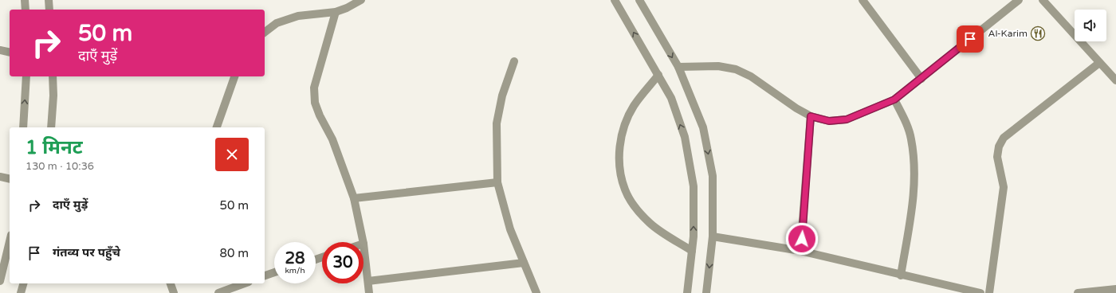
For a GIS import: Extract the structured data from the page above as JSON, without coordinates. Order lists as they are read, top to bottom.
{
  "places": {
    "restaurant": ["Al-Karim"]
  },
  "page": {
    "turn": ["50 m", "दाएँ मुड़ें"],
    "heading": ["1 मिनट", "130 m · 10:36"],
    "list": [
      {
        "name": "दाएँ मुड़ें",
        "value": "50 m"
      },
      {
        "name": "गंतव्य पर पहुँचे",
        "value": "80 m"
      }
    ],
    "speed": "28 km/h",
    "limit": "30"
  }
}
